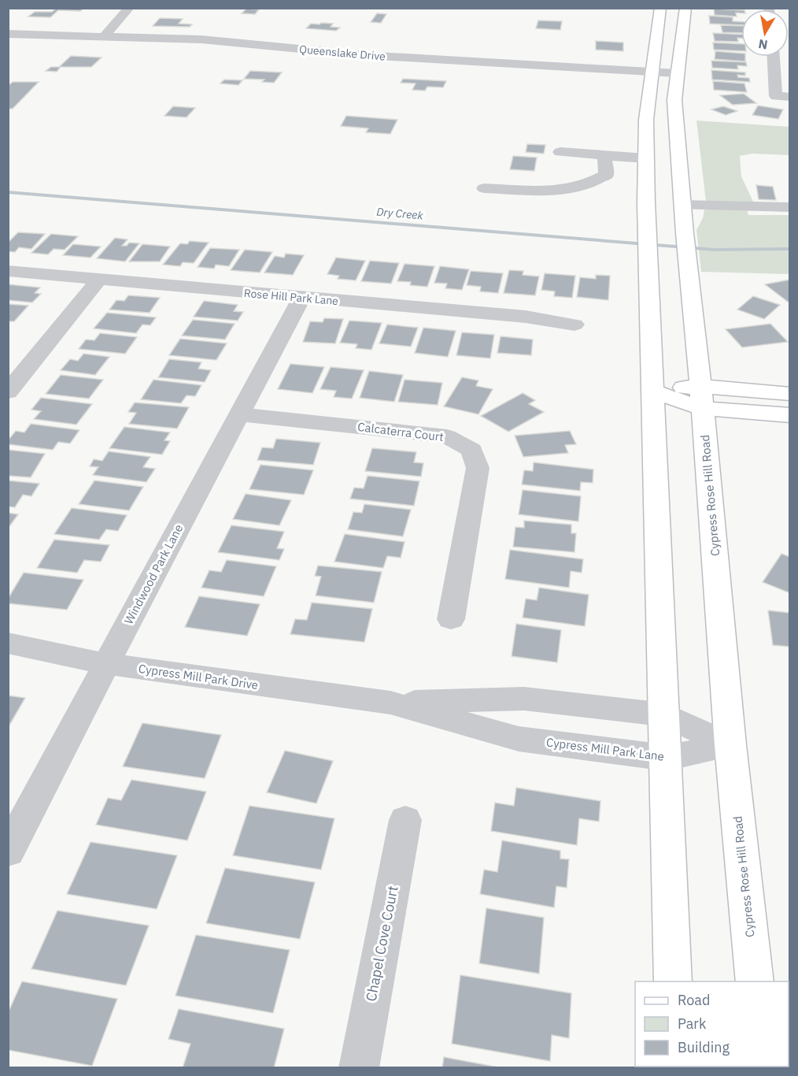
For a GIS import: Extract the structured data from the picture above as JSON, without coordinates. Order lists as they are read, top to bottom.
{
  "streets": {
    "main road": ["Cypress Rose Hill Road"],
    "street": [
      "Queenslake Drive",
      "Rose Hill Park Lane",
      "Calcaterra Court",
      "Windwood Park Lane",
      "Cypress Mill Park Drive",
      "Cypress Mill Park Lane",
      "Chapel Cove Court"
    ]
  },
  "crossings": [
    ["Queenslake Drive", "Cypress Rose Hill Road"],
    ["Rose Hill Park Lane", "Windwood Park Lane"],
    ["Calcaterra Court", "Windwood Park Lane"],
    ["Cypress Rose Hill Road", "Cypress Mill Park Lane"],
    ["Windwood Park Lane", "Cypress Mill Park Drive"],
    ["Cypress Mill Park Drive", "Cypress Mill Park Lane"]
  ],
  "water": ["Dry Creek"],
  "legend": ["Road", "Park", "Building"],
  "north": "bottom"
}
